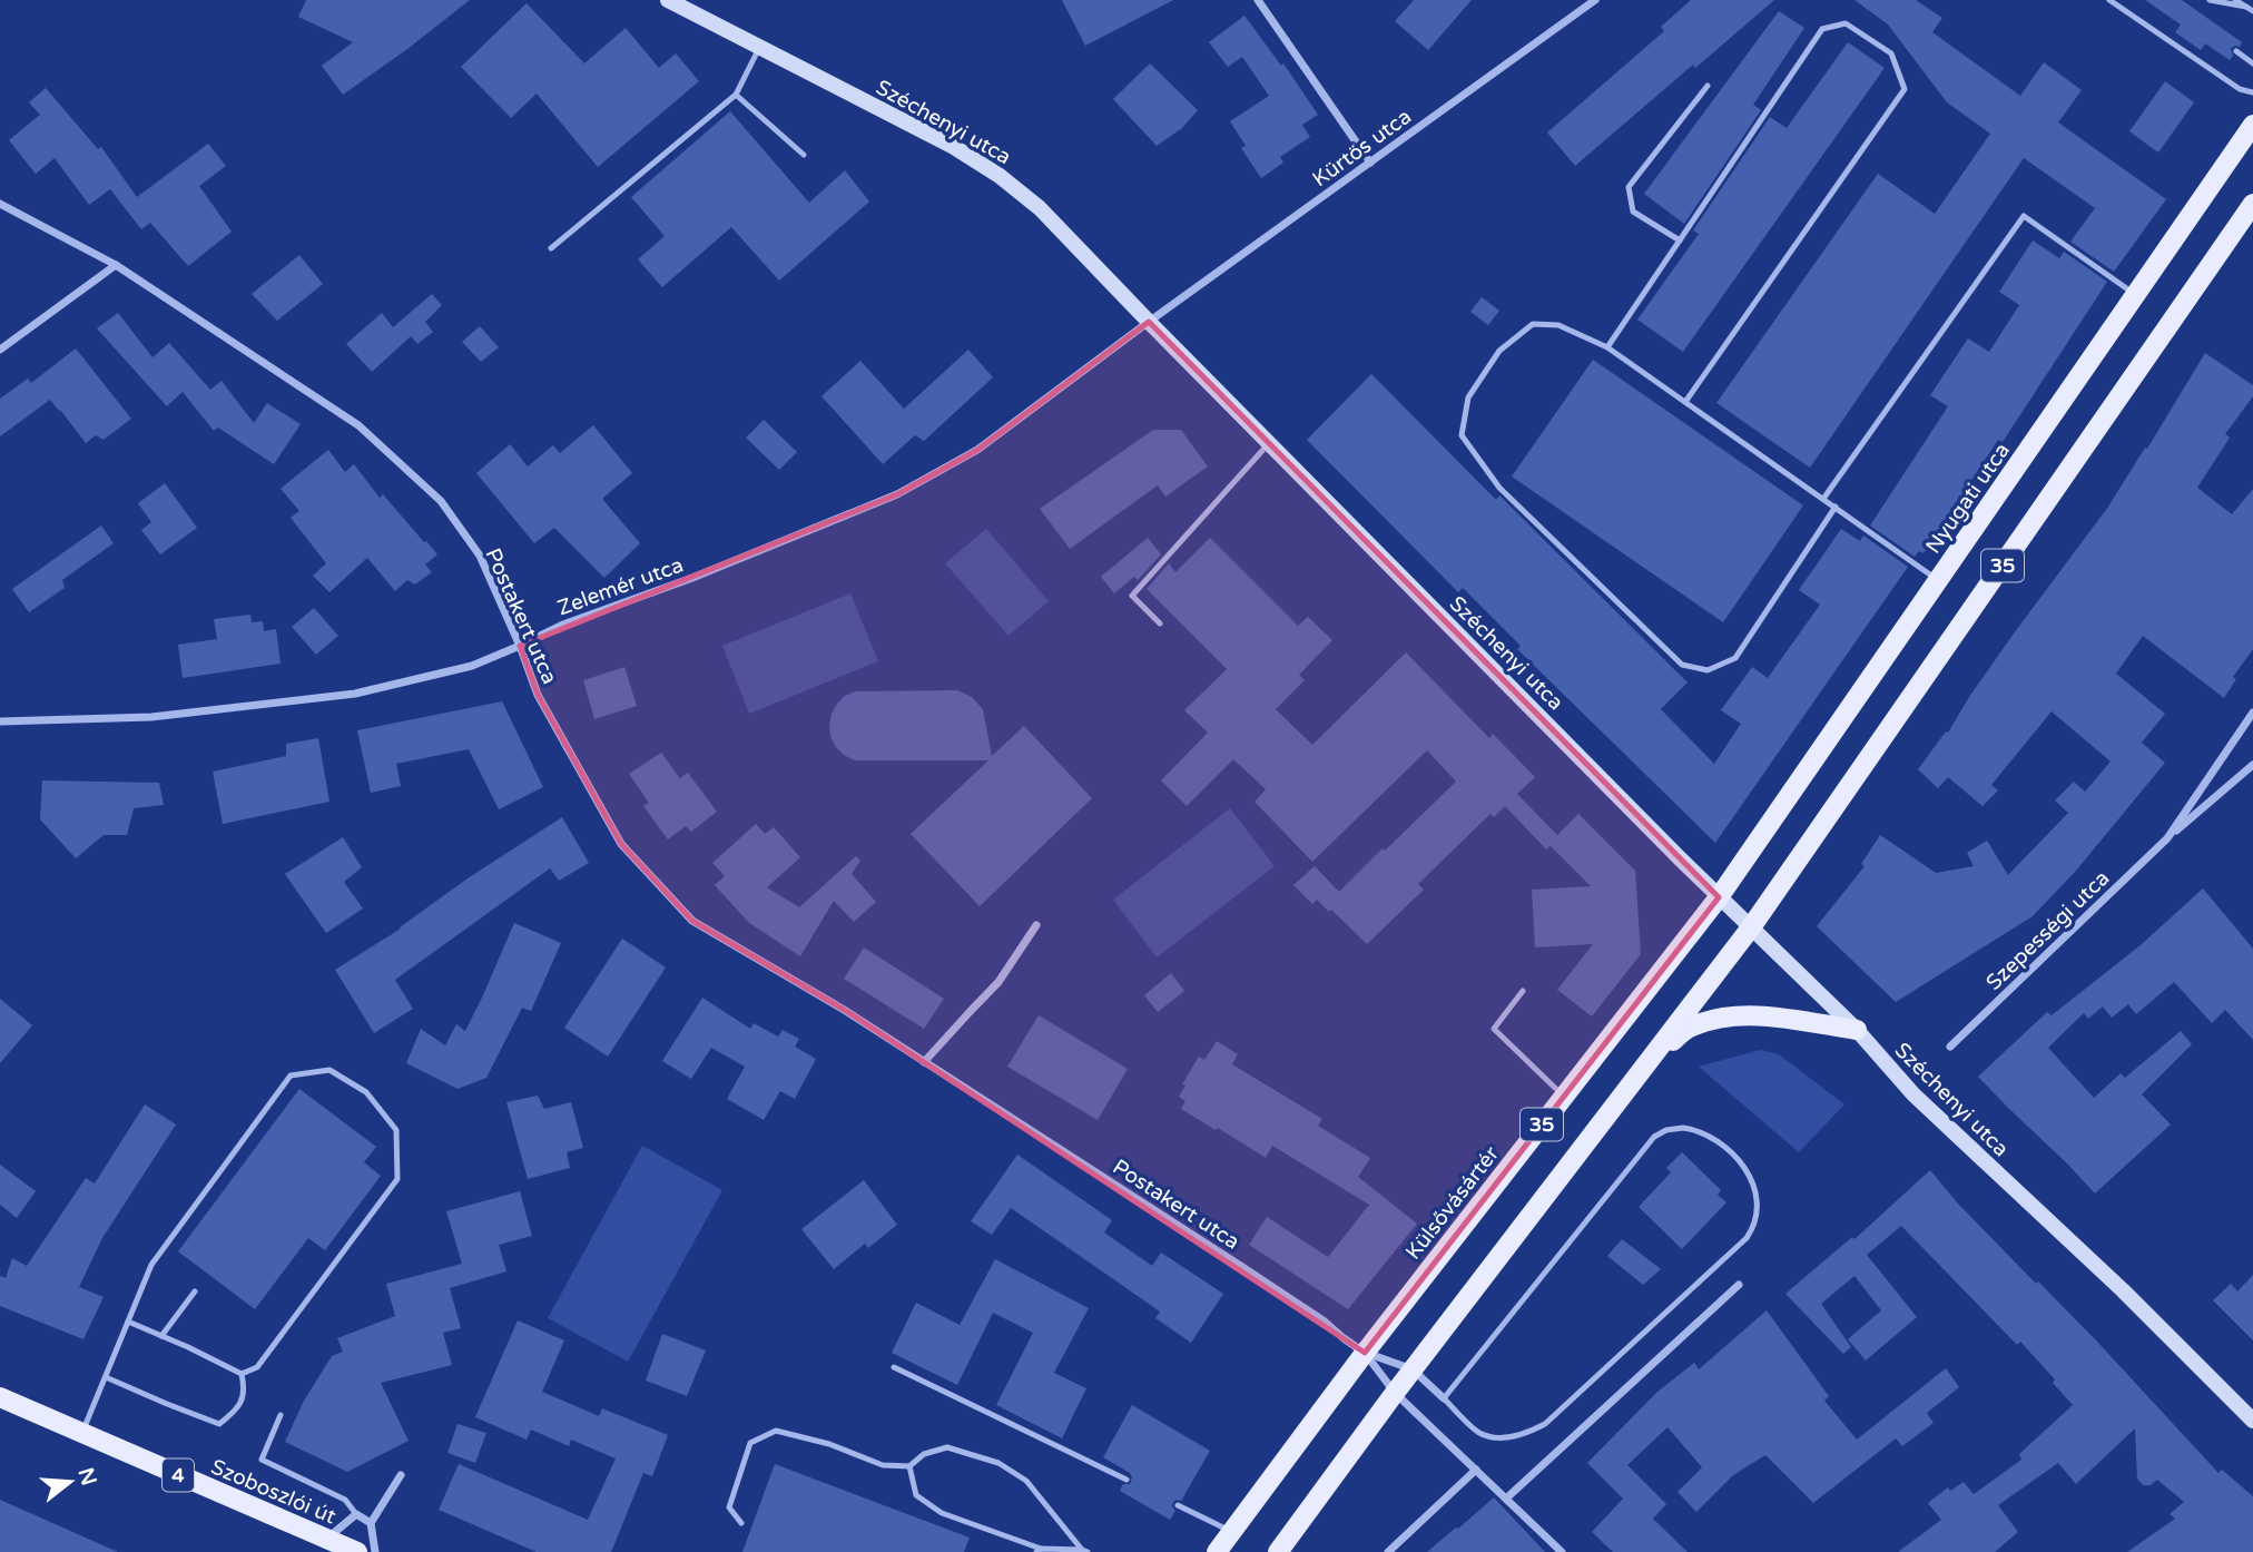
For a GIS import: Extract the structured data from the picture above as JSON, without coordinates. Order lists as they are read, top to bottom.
{
  "streets": {
    "main road": [
      "Nyugati utca",
      "35",
      "Külsővásártér",
      "4",
      "Szoboszlói út"
    ],
    "street": [
      "Széchenyi utca",
      "Kürtös utca",
      "Zelemér utca",
      "Postakert utca",
      "Szepességi utca"
    ]
  },
  "crossings": [
    ["Széchenyi utca", "Kürtös utca"],
    ["Széchenyi utca", "Nyugati utca"],
    ["Széchenyi utca", "35"],
    ["Széchenyi utca", "Zelemér utca"],
    ["Széchenyi utca", "Külsővásártér"],
    ["Kürtös utca", "Zelemér utca"],
    ["Nyugati utca", "Külsővásártér"],
    ["35", "Postakert utca"],
    ["Zelemér utca", "Postakert utca"],
    ["Postakert utca", "Külsővásártér"]
  ],
  "north": "right"
}
